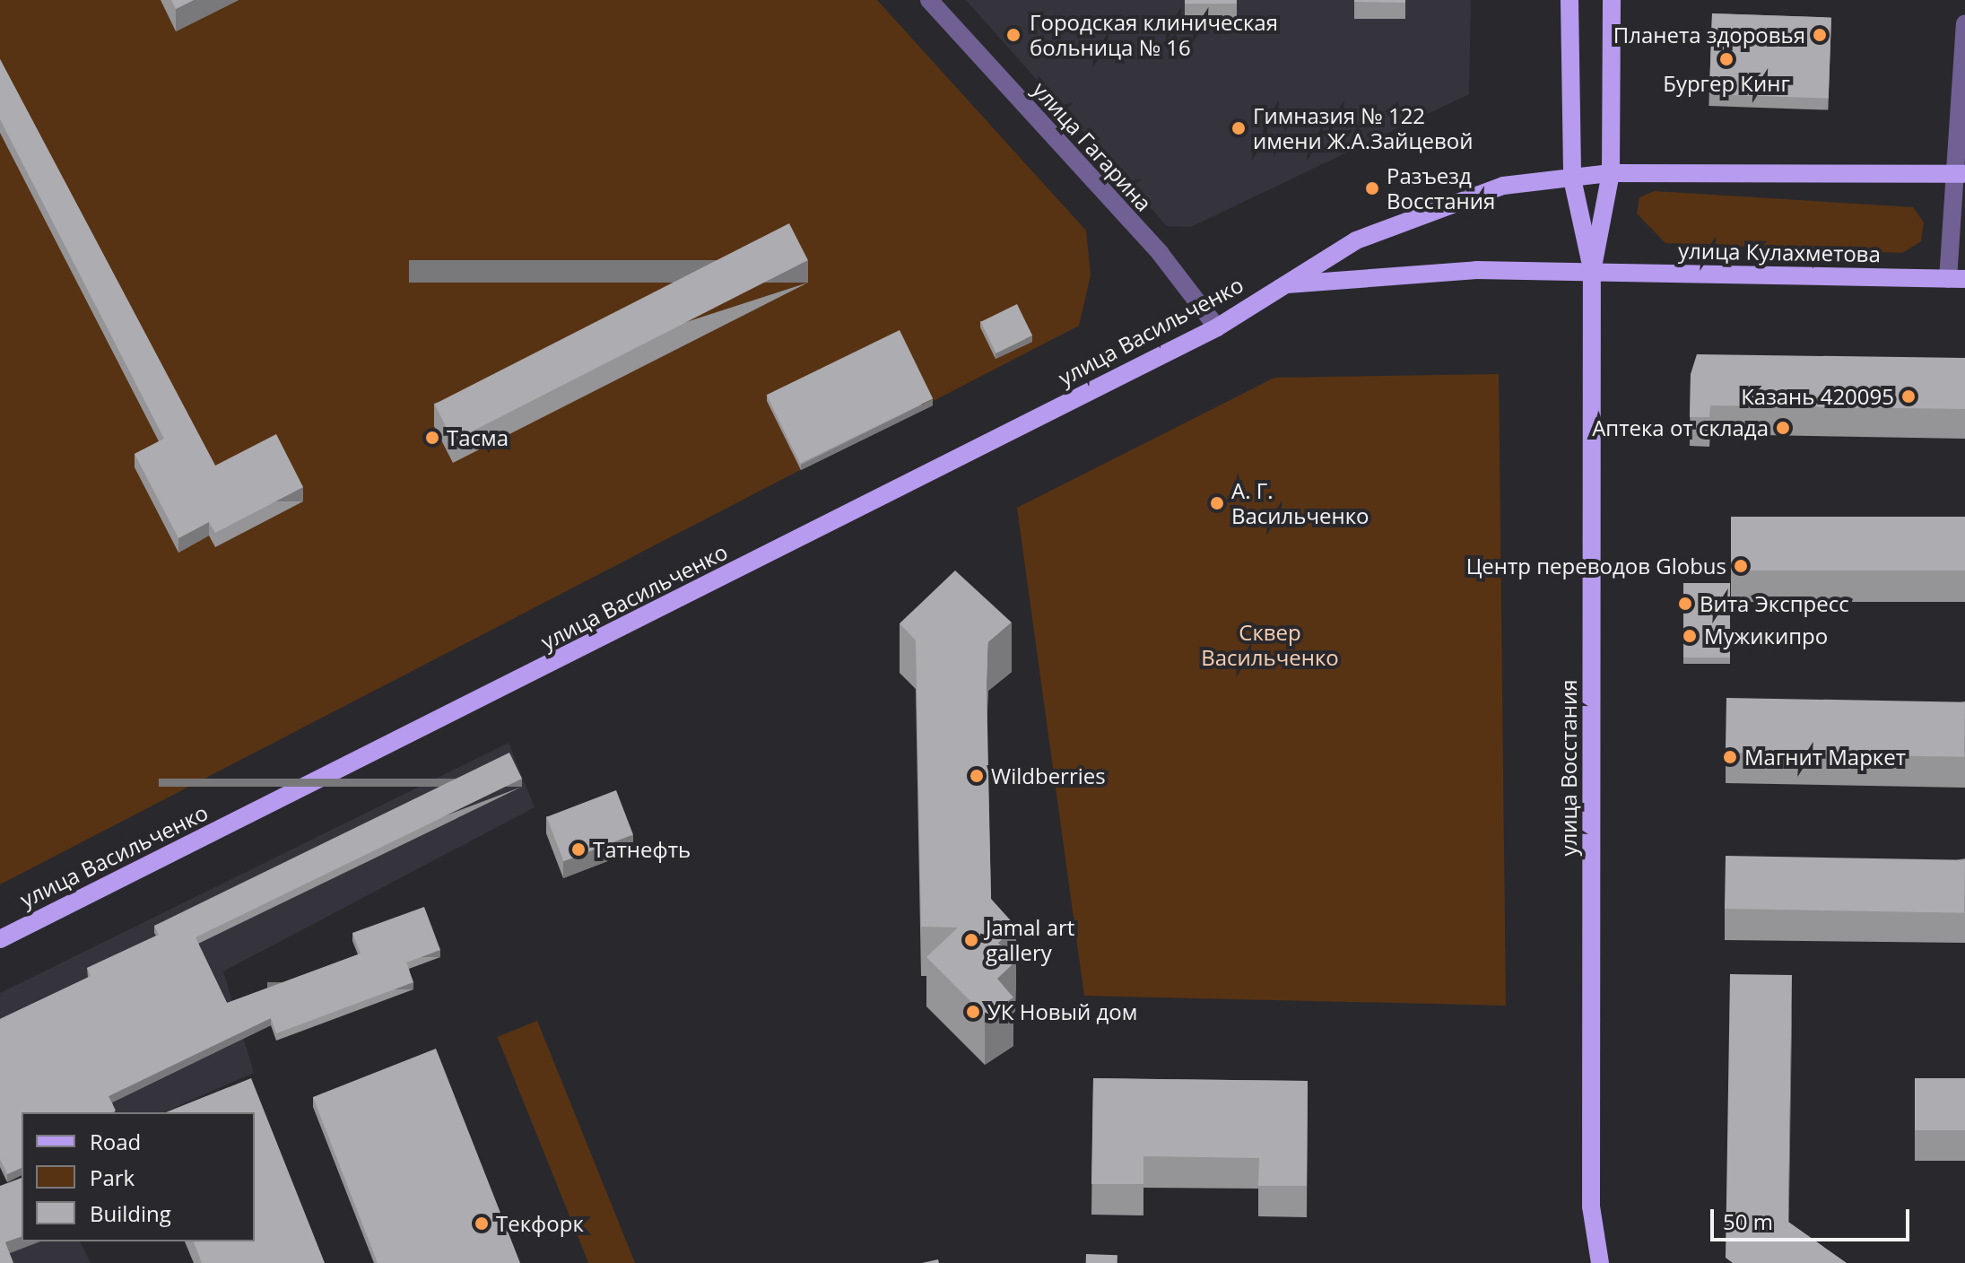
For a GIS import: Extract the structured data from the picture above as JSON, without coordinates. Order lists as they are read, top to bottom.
{
  "streets": {
    "main road": ["улица Кулахметова", "улица Васильченко", "улица Восстания"],
    "street": ["улица Гагарина"]
  },
  "crossings": [
    ["улица Гагарина", "улица Васильченко"],
    ["улица Кулахметова", "улица Васильченко"],
    ["улица Кулахметова", "улица Восстания"],
    ["улица Васильченко", "улица Восстания"]
  ],
  "parks": ["Сквер Васильченко"],
  "places": [
    "Городская клиническая больница № 16",
    "Планета здоровья",
    "Бургер Кинг",
    "Гимназия № 122 имени Ж.А.Зайцевой",
    "Разъезд Восстания",
    "Казань 420095",
    "Аптека от склада",
    "Тасма",
    "А. Г. Васильченко",
    "Центр переводов Globus",
    "Вита Экспресс",
    "Мужикипро",
    "Магнит Маркет",
    "Wildberries",
    "Татнефть",
    "Jamal art gallery",
    "УК Новый дом",
    "Текфорк"
  ],
  "legend": ["Road", "Park", "Building"],
  "scale_bar": "50 m"
}
